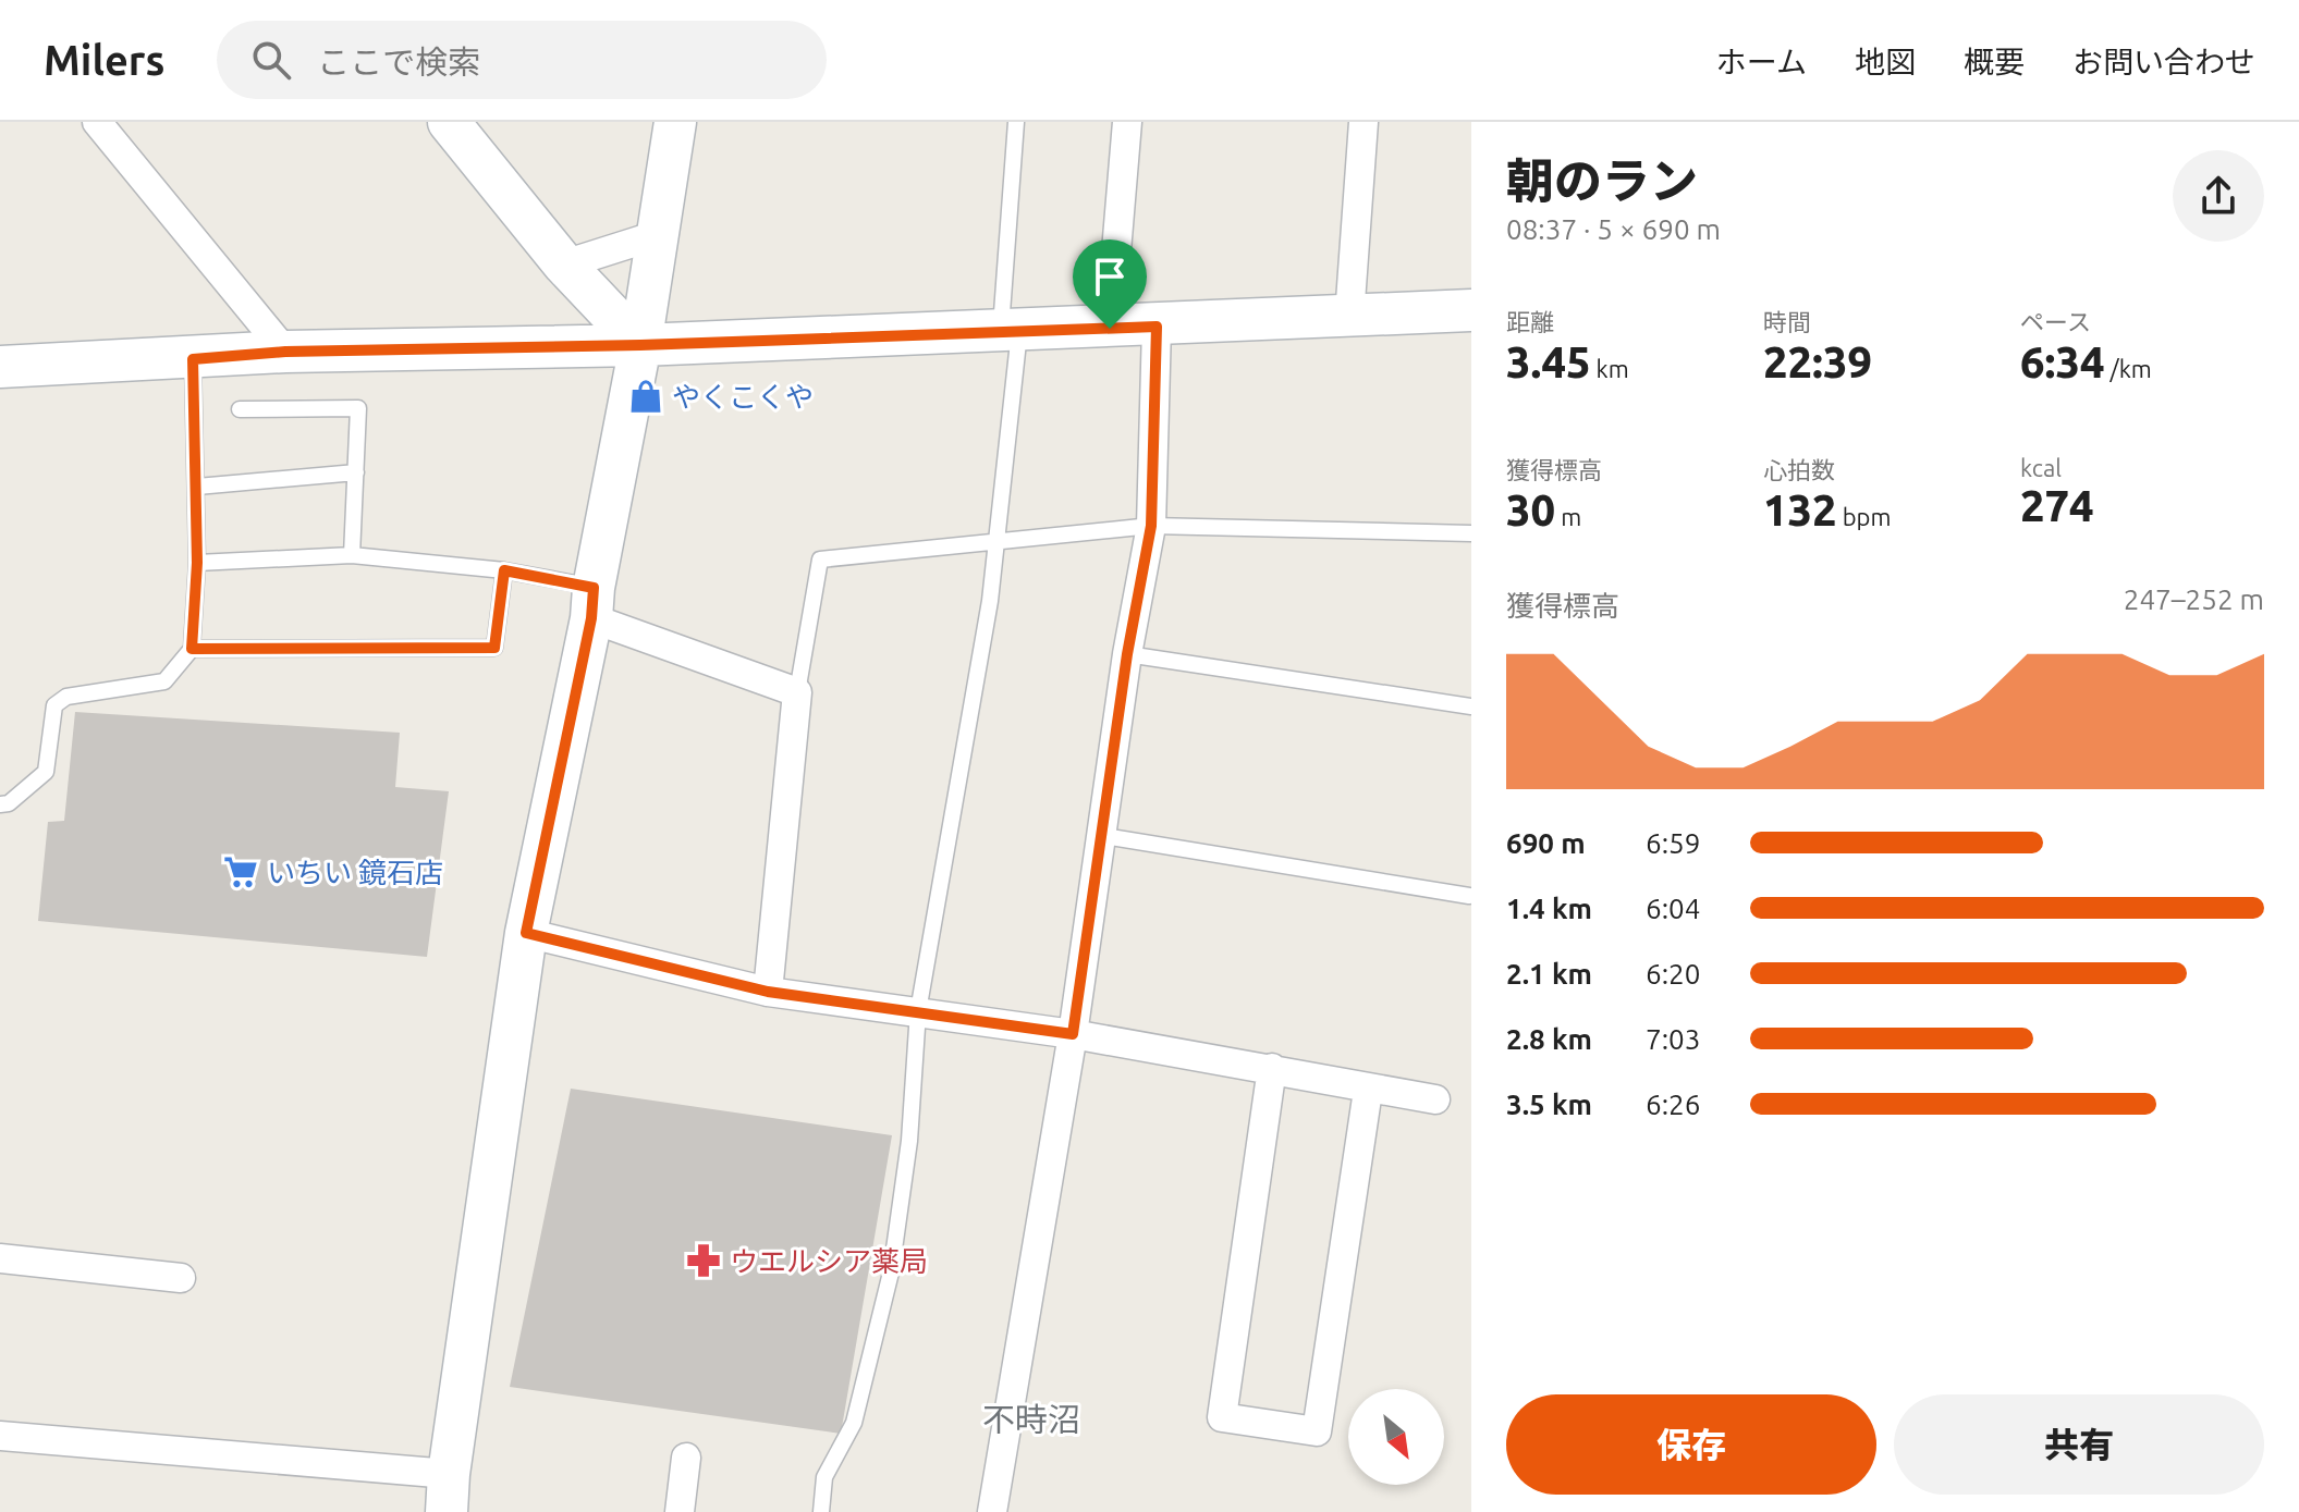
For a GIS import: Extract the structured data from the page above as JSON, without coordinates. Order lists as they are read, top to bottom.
{
  "districts": ["不時沼"],
  "places": {
    "shop": ["やくこくや"],
    "supermarket": ["いちい 鏡石店"],
    "pharmacy": ["ウエルシア薬局"]
  },
  "north": "bottom right",
  "page": {
    "header": "Milers",
    "search": "ここで検索",
    "nav": [
      "ホーム",
      "地図",
      "概要",
      "お問い合わせ"
    ],
    "heading": ["朝のラン", "08:37 · 5 × 690 m"],
    "stats": [
      ["距離", "3.45 km"],
      ["時間", "22:39"],
      ["ペース", "6:34 /km"],
      ["獲得標高", "30 m"],
      ["心拍数", "132 bpm"],
      ["kcal", "274"]
    ],
    "chart": ["獲得標高", "247–252 m"],
    "list": [
      {
        "name": "690 m",
        "note": "6:59"
      },
      {
        "name": "1.4 km",
        "note": "6:04"
      },
      {
        "name": "2.1 km",
        "note": "6:20"
      },
      {
        "name": "2.8 km",
        "note": "7:03"
      },
      {
        "name": "3.5 km",
        "note": "6:26"
      }
    ],
    "buttons": ["保存", "共有"]
  }
}
